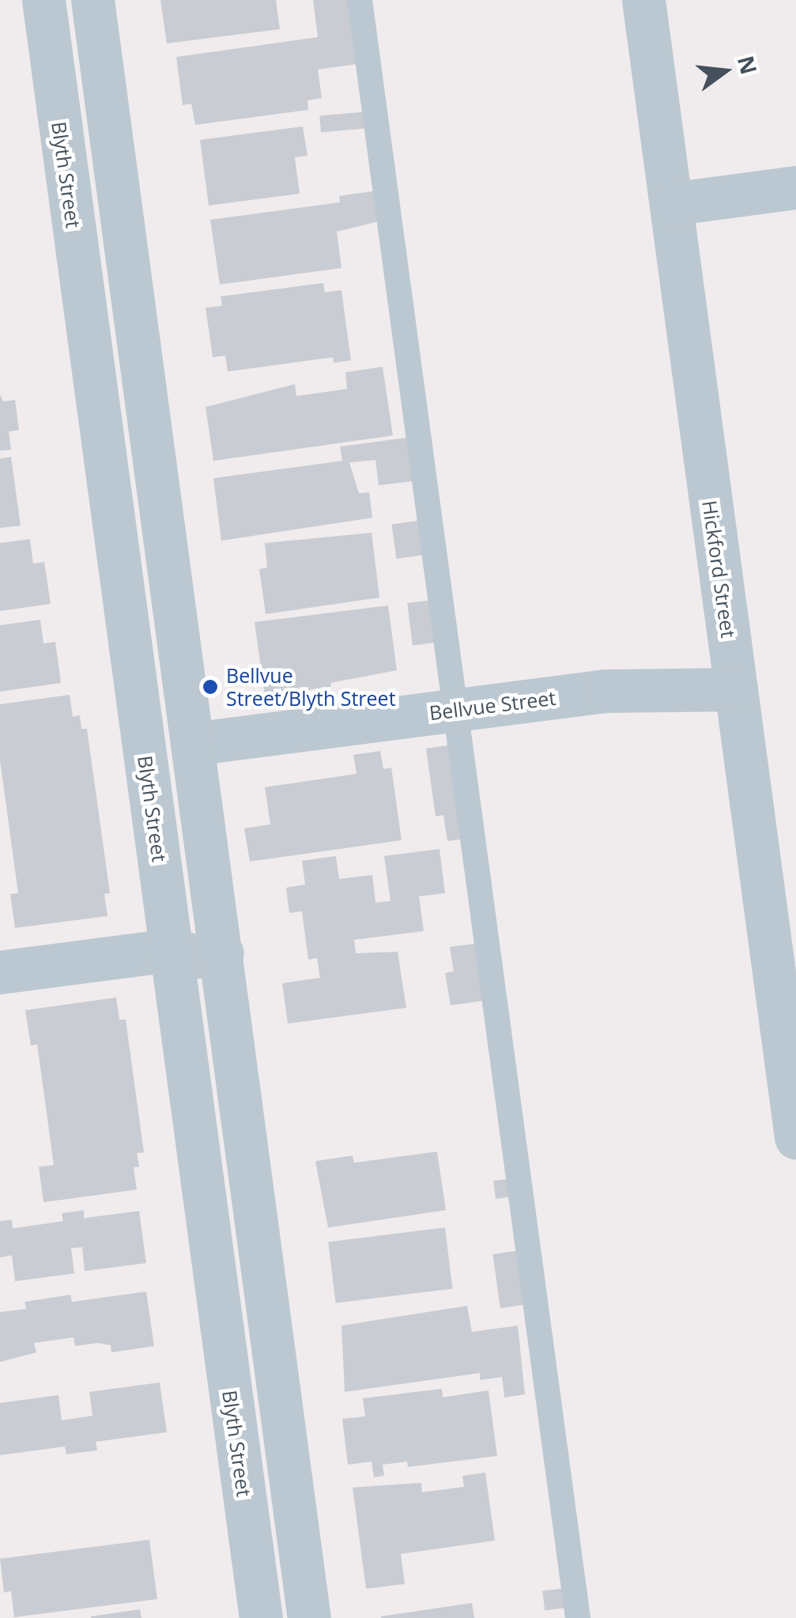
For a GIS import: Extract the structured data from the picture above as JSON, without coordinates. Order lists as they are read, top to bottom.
{
  "streets": {
    "street": ["Blyth Street", "Hickford Street", "Bellvue Street"]
  },
  "crossings": [
    ["Hickford Street", "Bellvue Street"]
  ],
  "places": ["Bellvue Street/Blyth Street"],
  "north": "right"
}
